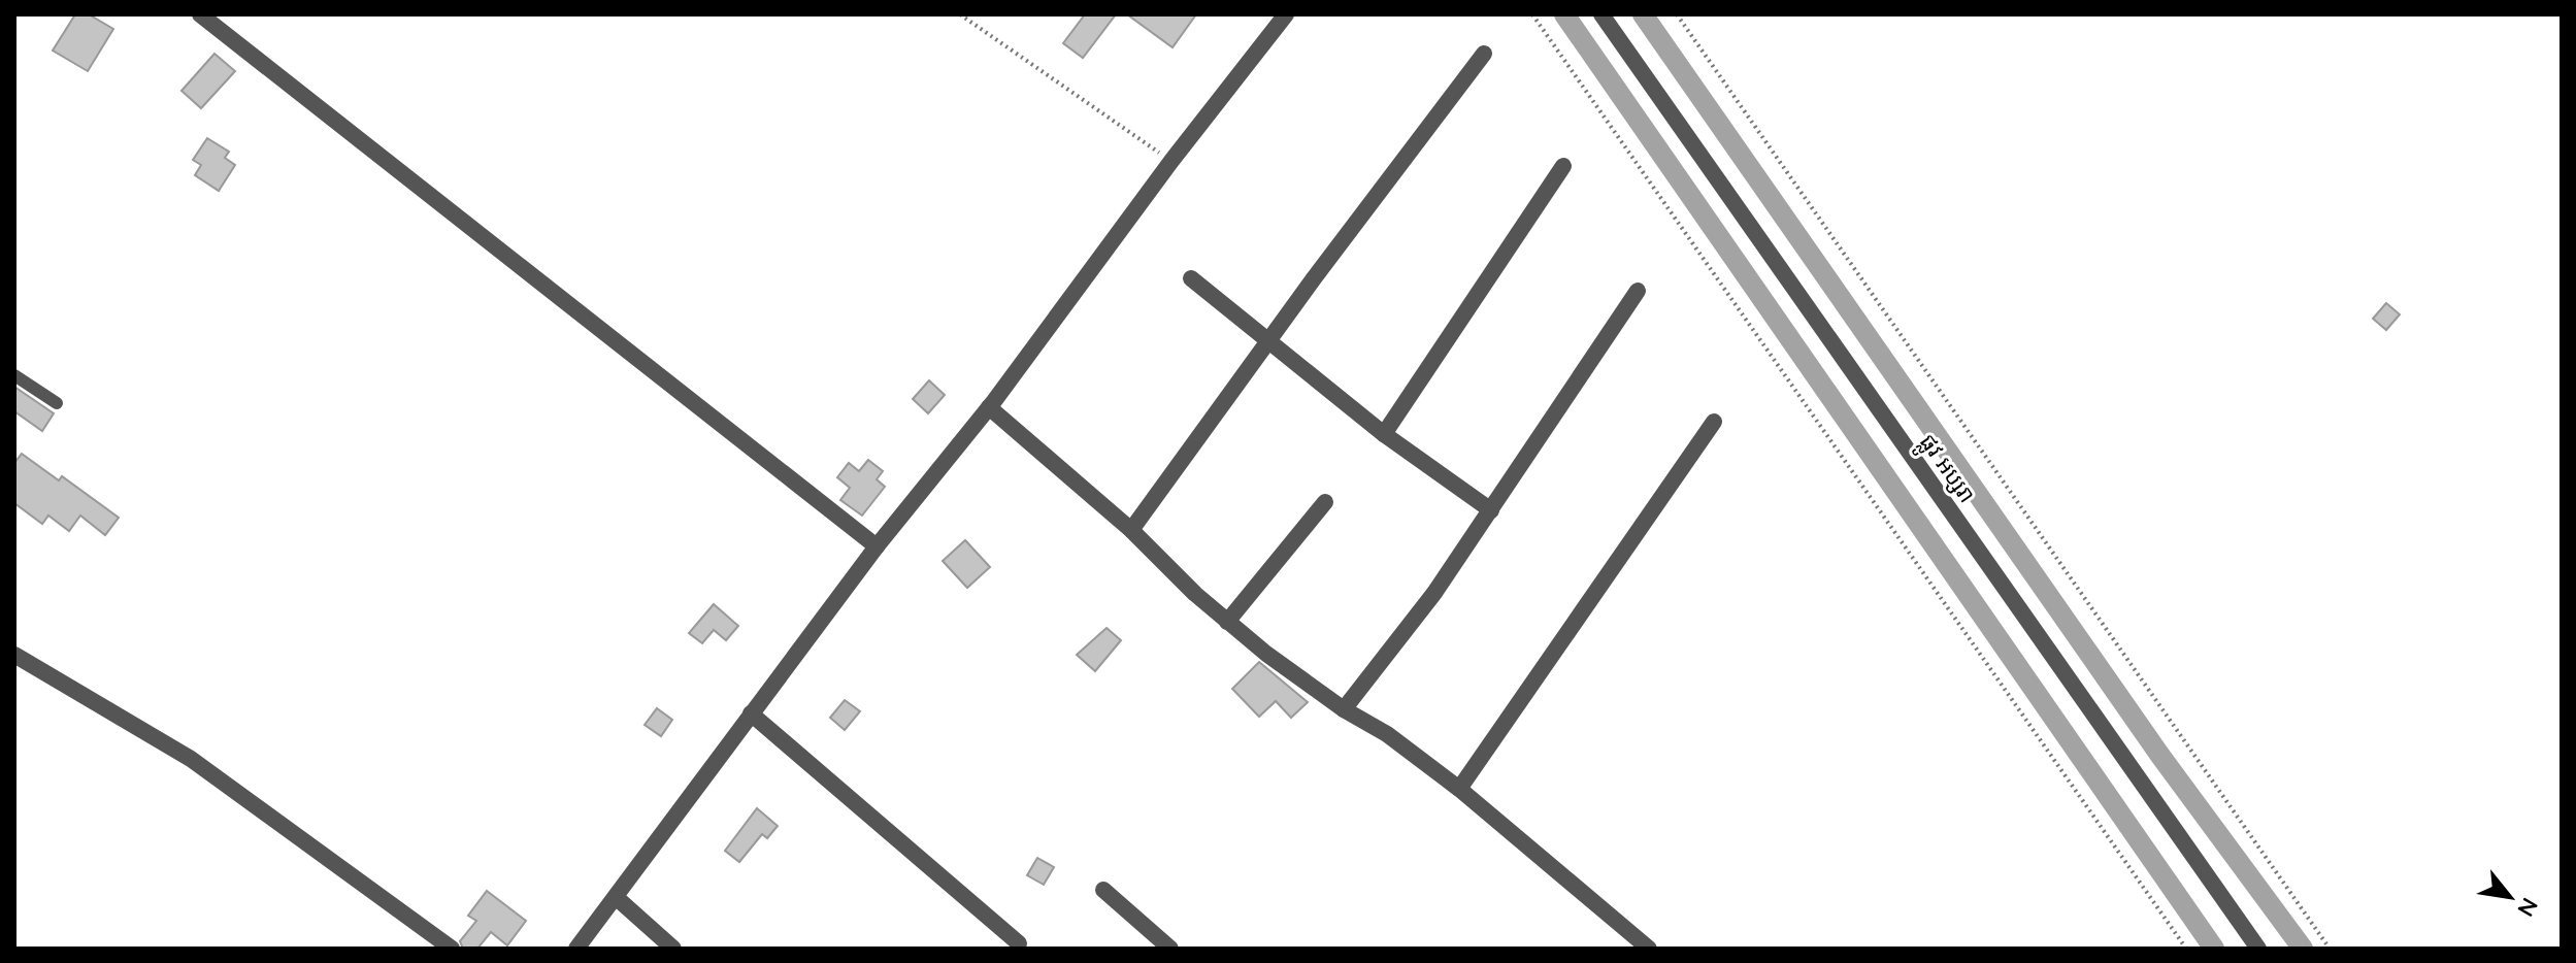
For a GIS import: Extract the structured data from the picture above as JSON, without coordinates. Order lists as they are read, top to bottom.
{
  "streets": {
    "street": ["ផ្លូវ អប្សរា"]
  },
  "north": "bottom right"
}
